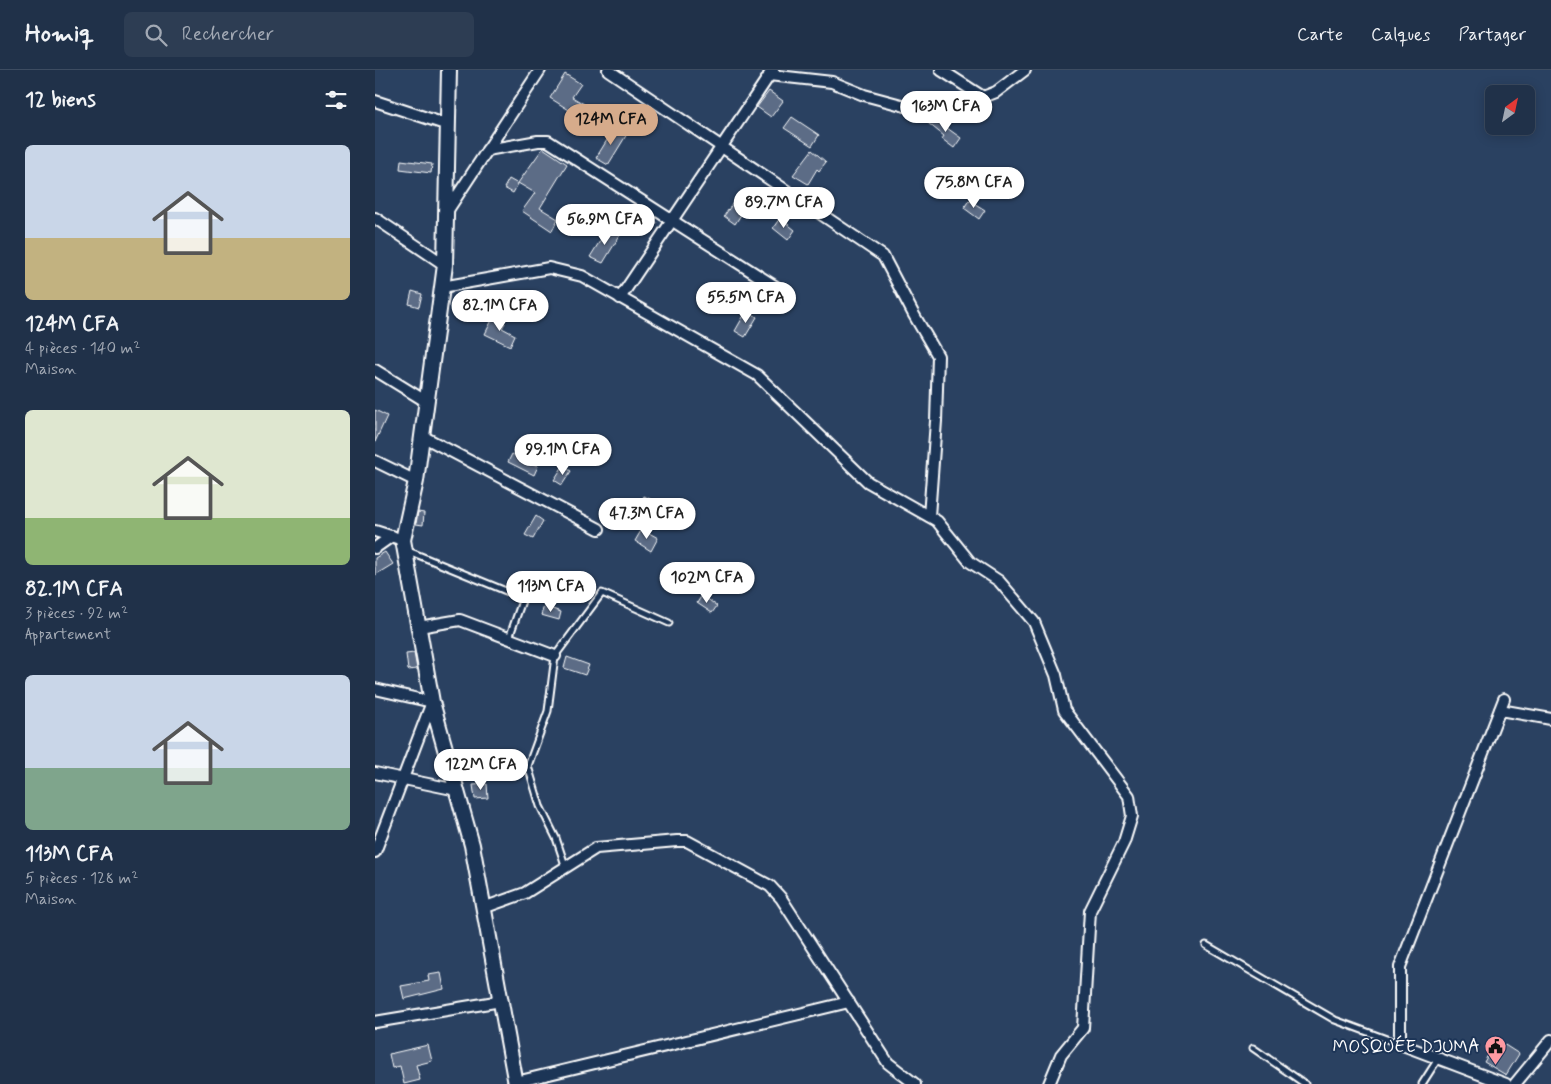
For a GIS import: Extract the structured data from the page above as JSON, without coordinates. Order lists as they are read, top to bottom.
{
  "places": {
    "public building": ["MOSQUÉE DJUMA"]
  },
  "north": "top right",
  "page": {
    "header": "Homiq",
    "search": "Rechercher",
    "nav": ["Carte", "Calques", "Partager"],
    "heading": "12 biens",
    "price": [
      "163M CFA",
      "124M CFA",
      "75.8M CFA",
      "89.7M CFA",
      "56.9M CFA",
      "55.5M CFA",
      "82.1M CFA",
      "99.1M CFA",
      "47.3M CFA",
      "102M CFA",
      "113M CFA",
      "122M CFA"
    ],
    "list": [
      {
        "name": "124M CFA",
        "note": "4 pièces · 140 m² · Maison"
      },
      {
        "name": "82.1M CFA",
        "note": "3 pièces · 92 m² · Appartement"
      },
      {
        "name": "113M CFA",
        "note": "5 pièces · 128 m² · Maison"
      }
    ]
  }
}
